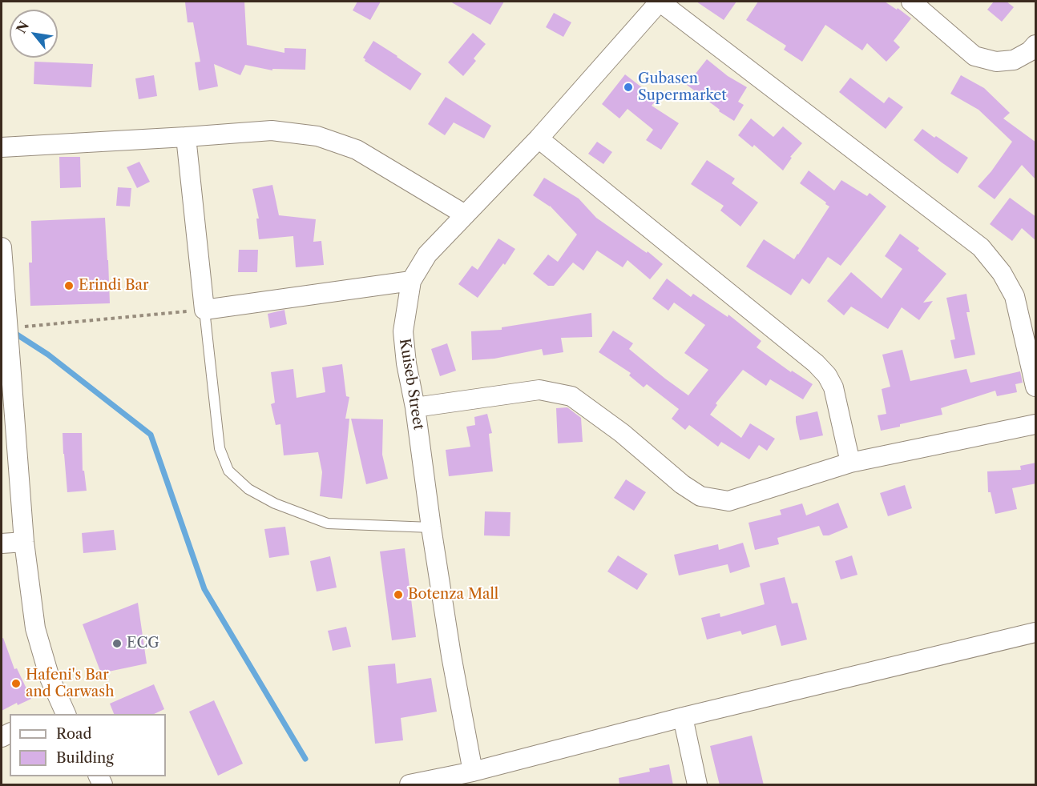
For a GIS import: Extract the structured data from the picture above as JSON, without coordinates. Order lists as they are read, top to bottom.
{
  "streets": {
    "street": ["Kuiseb Street"]
  },
  "places": [
    "Gubasen Supermarket",
    "Erindi Bar",
    "Botenza Mall",
    "ECG",
    "Hafeni's Bar and Carwash"
  ],
  "legend": ["Road", "Building"],
  "north": "top left"
}
